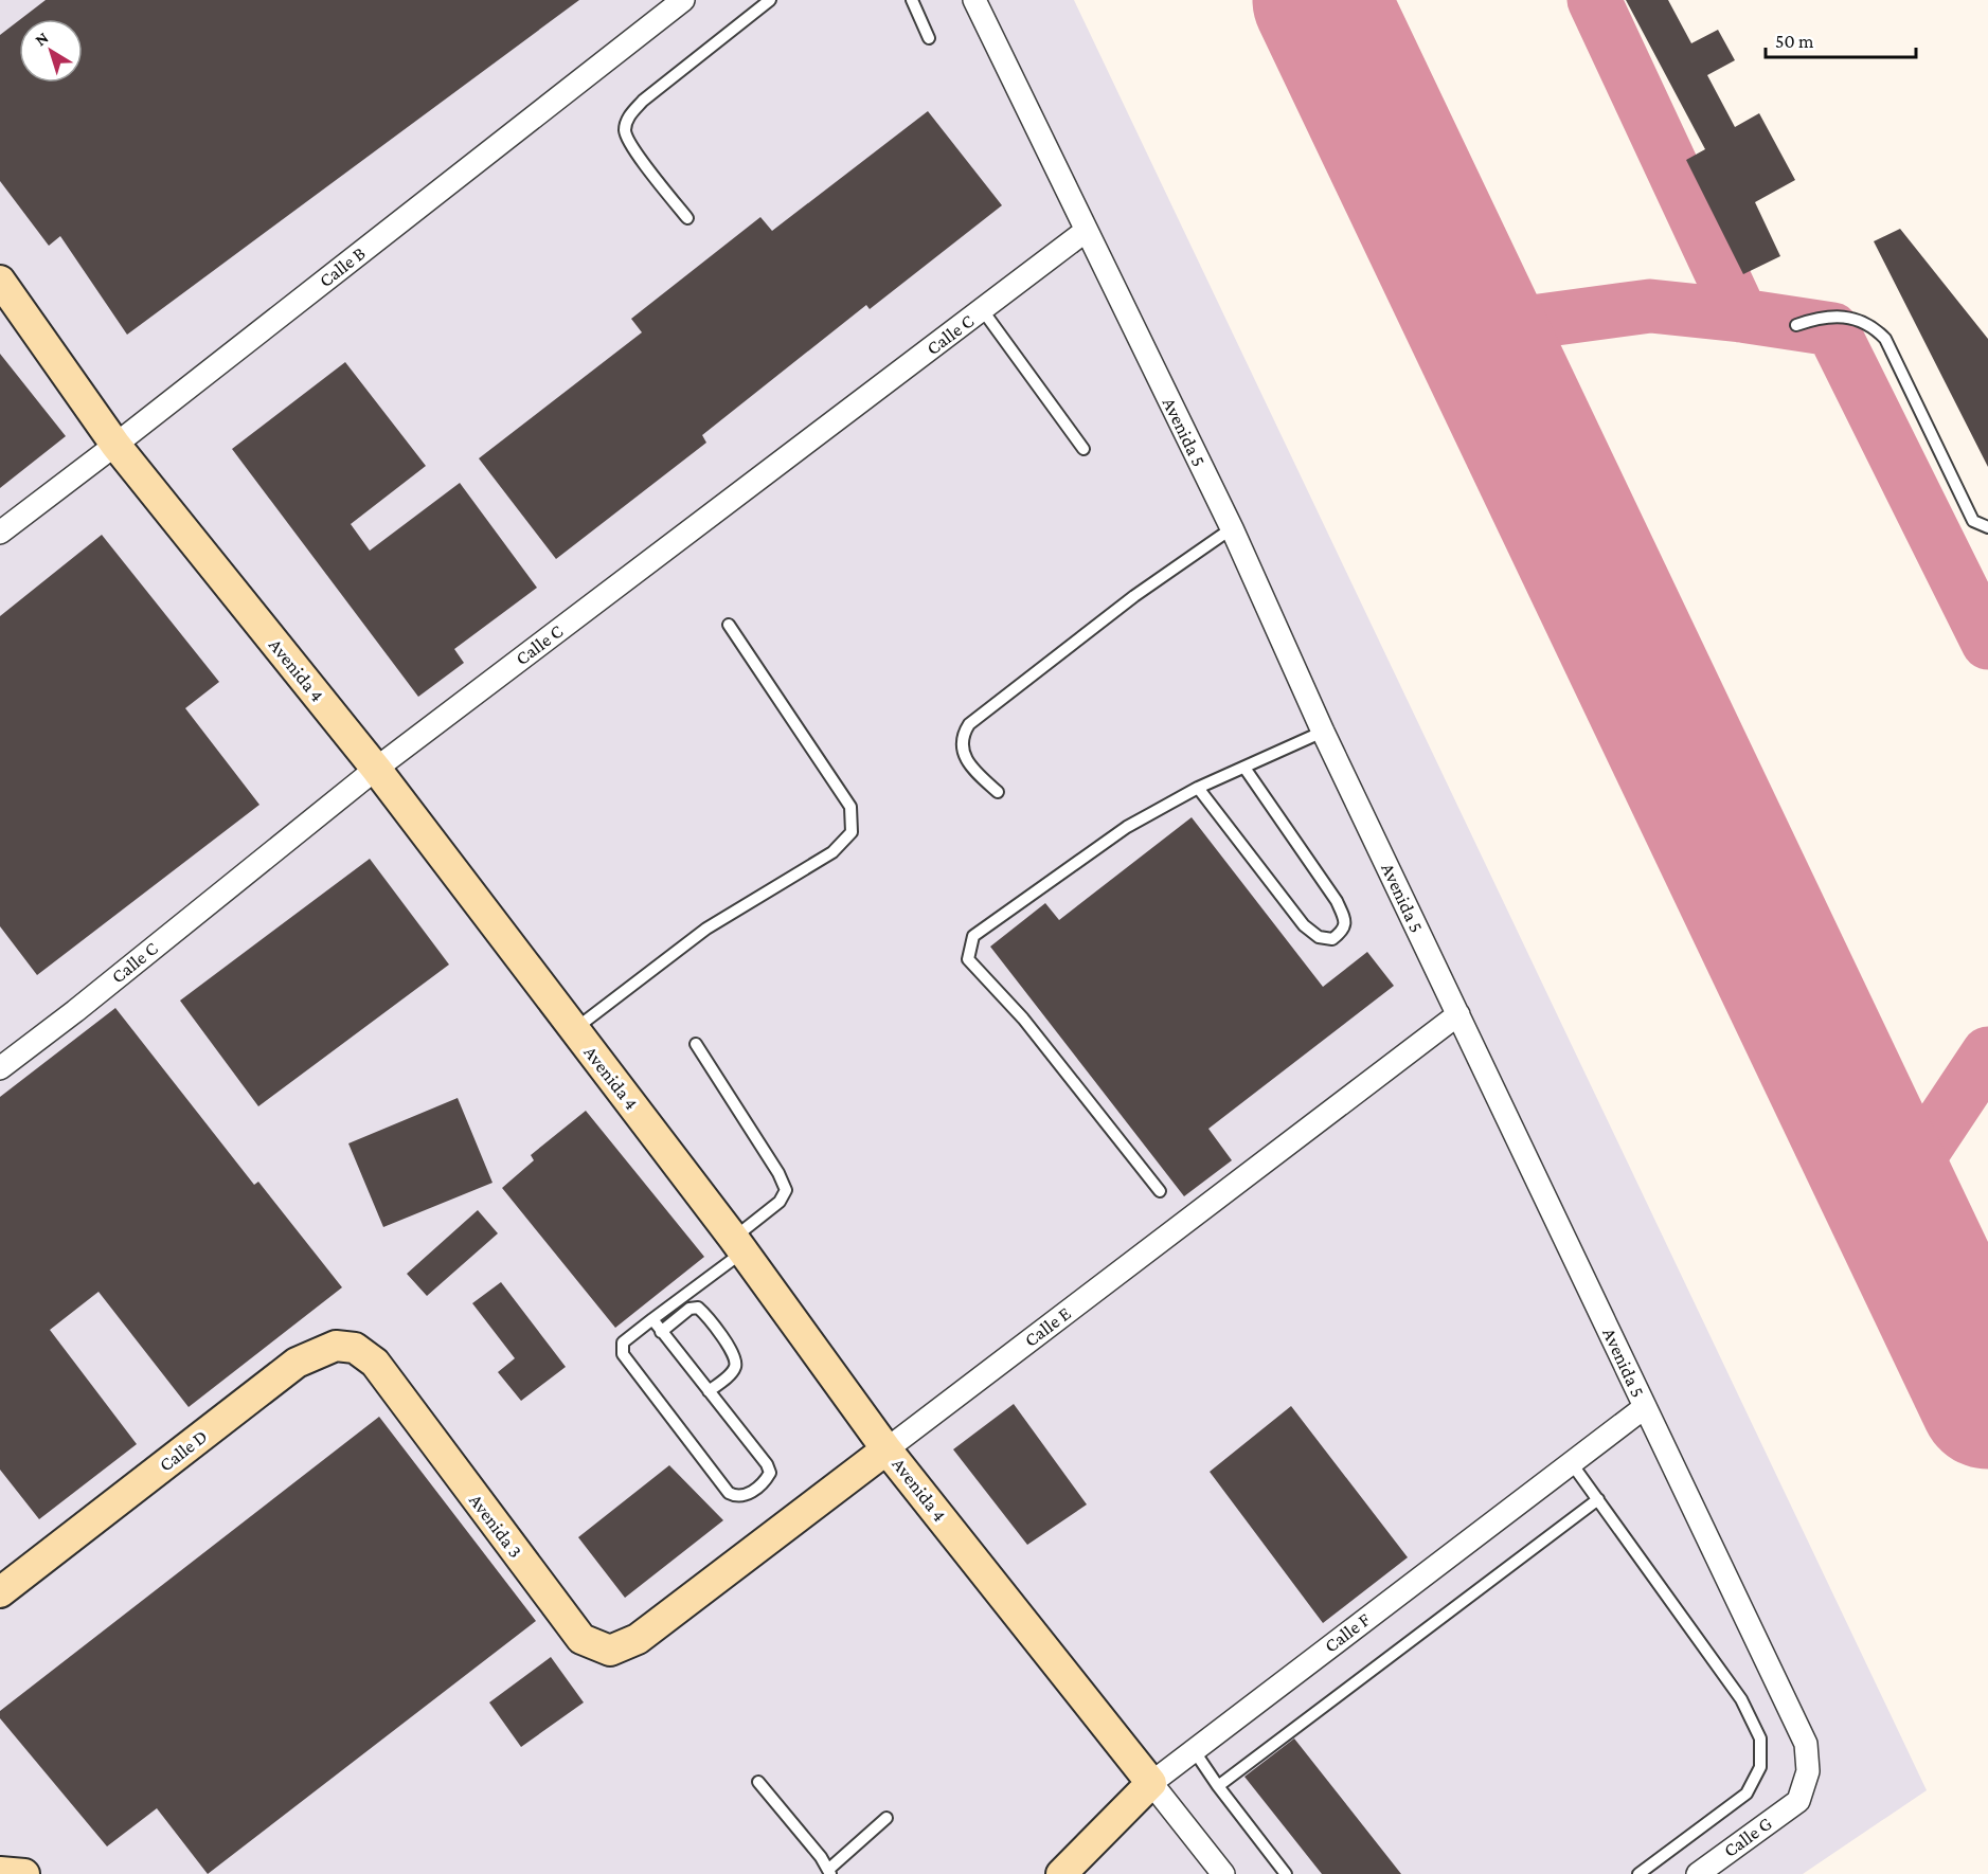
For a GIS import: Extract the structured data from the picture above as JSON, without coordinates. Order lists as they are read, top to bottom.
{
  "streets": {
    "main road": [
      "Avenida 4",
      "Calle E",
      "Calle D",
      "Avenida 3",
      "Calle F"
    ],
    "street": [
      "Calle B",
      "Calle C",
      "Avenida 5",
      "Calle G"
    ]
  },
  "crossings": [
    ["Calle B", "Avenida 4"],
    ["Calle C", "Avenida 5"],
    ["Calle C", "Avenida 4"],
    ["Avenida 5", "Calle E"],
    ["Avenida 5", "Calle F"],
    ["Avenida 5", "Calle G"],
    ["Avenida 4", "Calle E"],
    ["Avenida 4", "Calle F"],
    ["Calle E", "Avenida 3"],
    ["Calle D", "Avenida 3"]
  ],
  "scale_bar": "50 m",
  "north": "top left"
}
